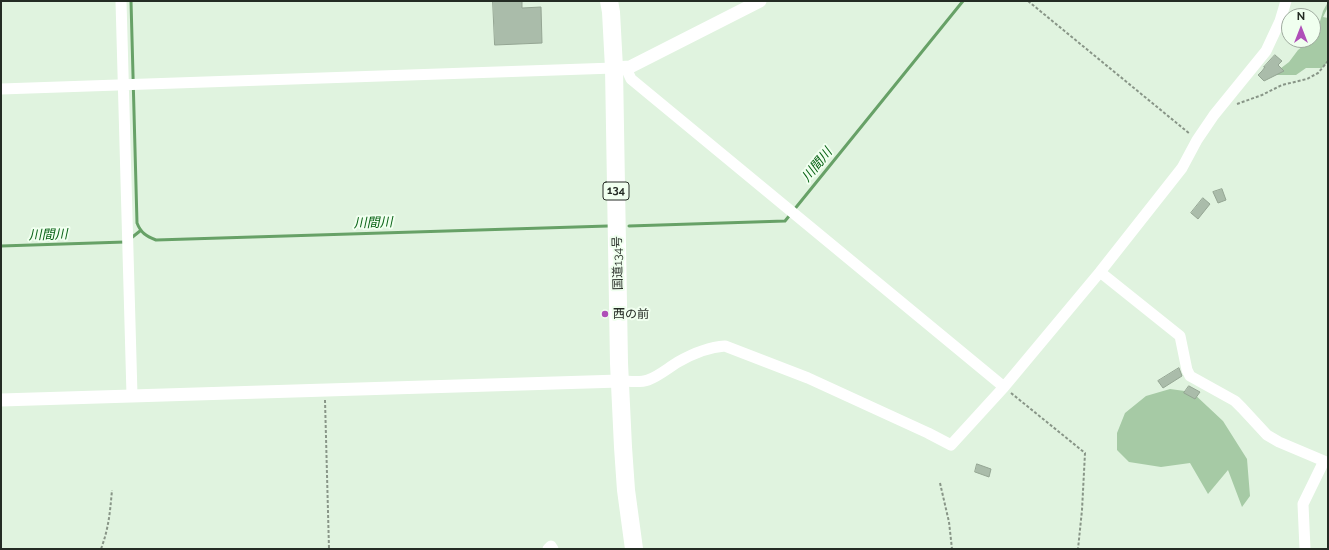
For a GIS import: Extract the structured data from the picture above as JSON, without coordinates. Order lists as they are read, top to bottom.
{
  "streets": {
    "highway": ["134", "国道134号"]
  },
  "water": ["川間川"],
  "places": ["西の前"],
  "north": "top"
}
